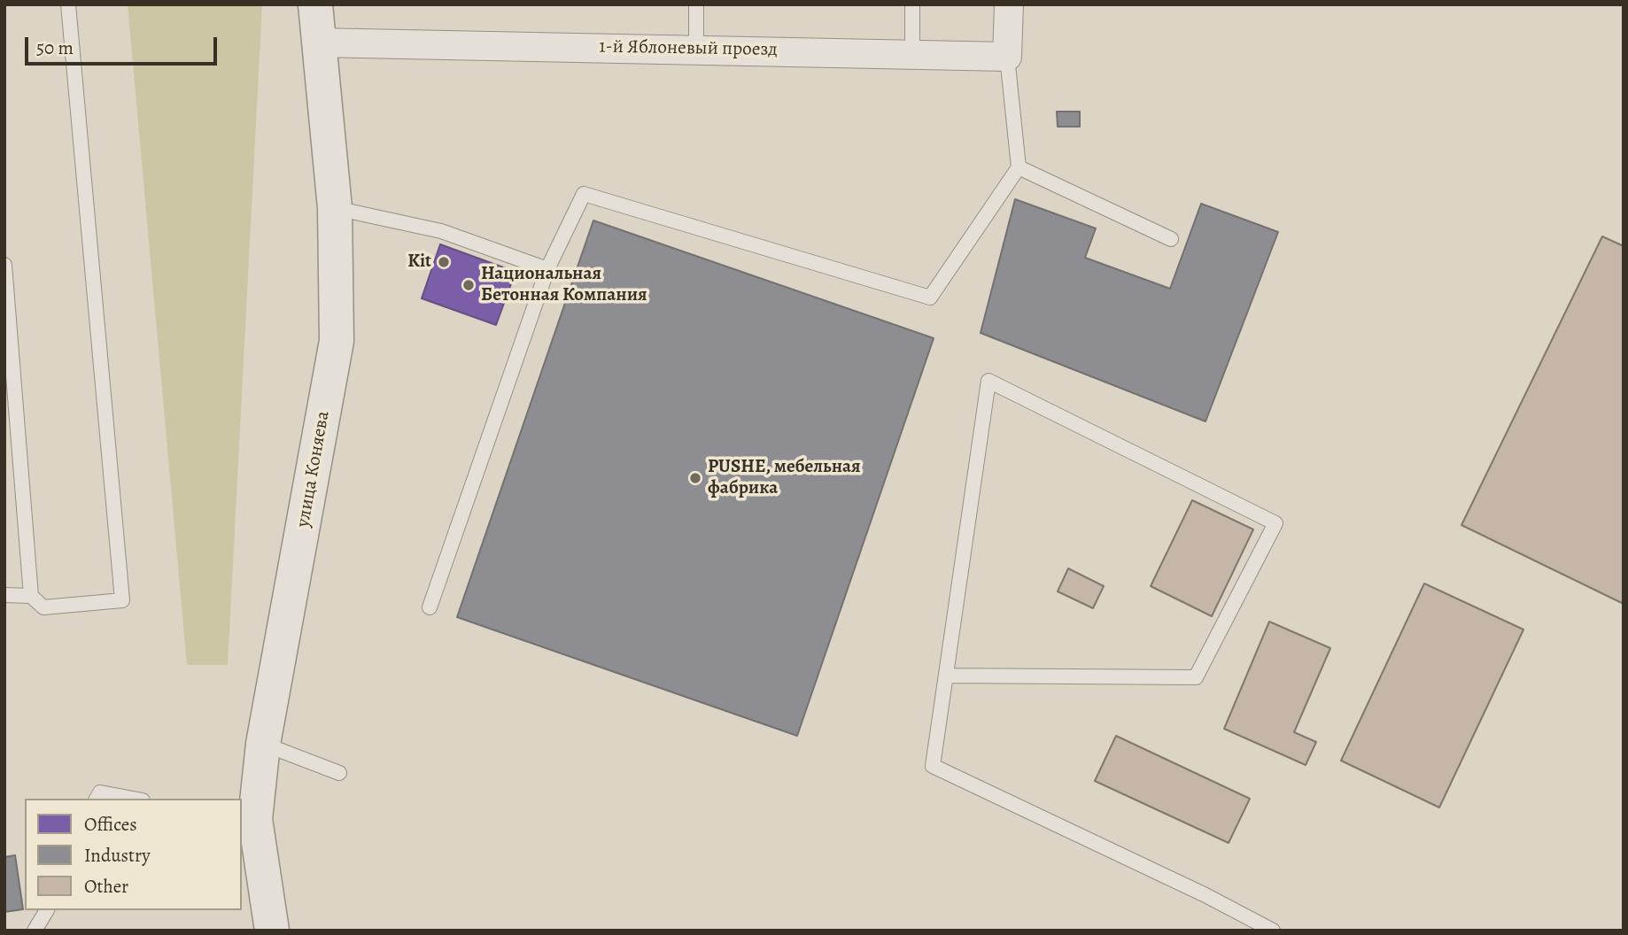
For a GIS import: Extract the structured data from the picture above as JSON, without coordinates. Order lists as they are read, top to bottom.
{
  "streets": {
    "street": ["1-й Яблоневый проезд", "улица Коняева"]
  },
  "crossings": [
    ["1-й Яблоневый проезд", "улица Коняева"]
  ],
  "places": ["Kit", "Национальная Бетонная Компания", "PUSHE, мебельная фабрика"],
  "legend": ["Offices", "Industry", "Other"],
  "scale_bar": "50 m"
}
